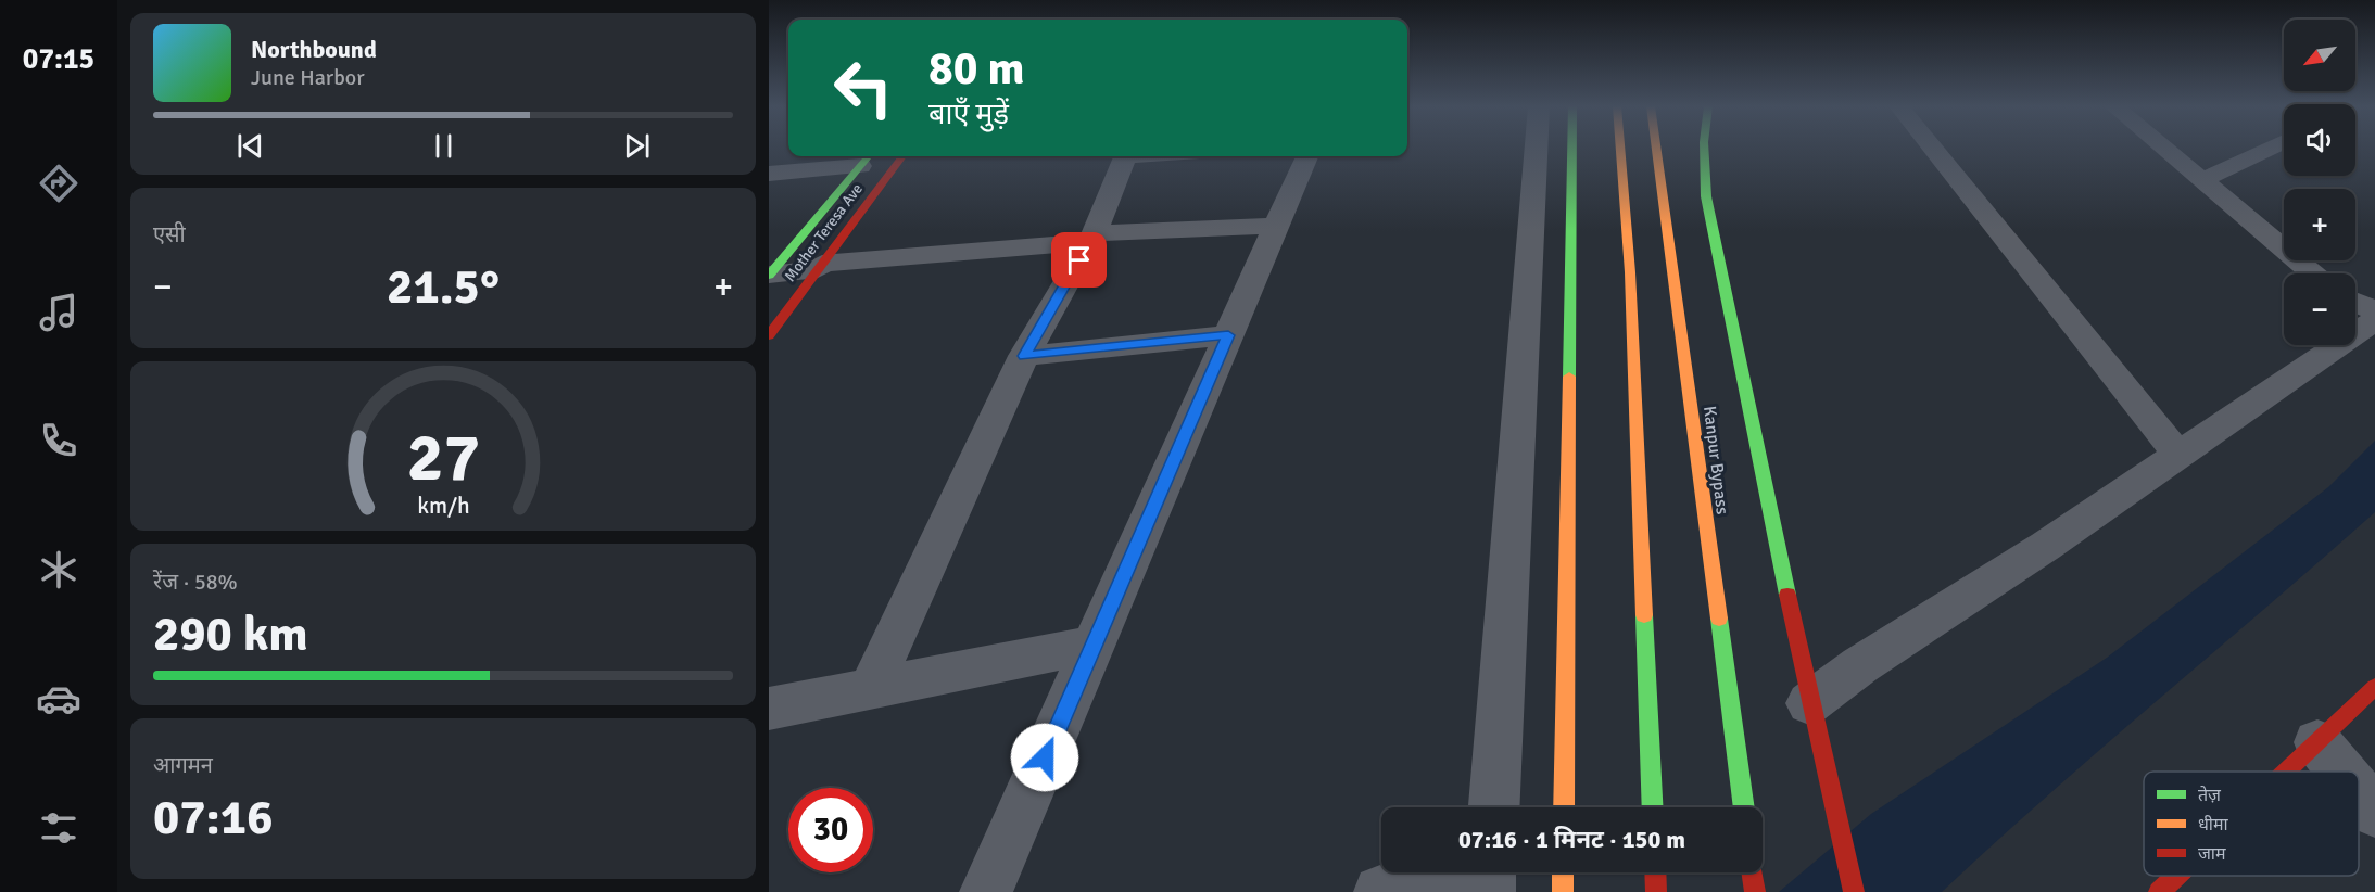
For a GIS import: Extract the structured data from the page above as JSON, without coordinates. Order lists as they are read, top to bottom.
{
  "streets": {
    "main road": ["Mother Teresa Ave", "Kanpur Bypass"]
  },
  "legend": ["तेज़", "धीमा", "जाम"],
  "north": "bottom left",
  "page": {
    "tabs": "07:15",
    "map_buttons": ["+", "−"],
    "turn": ["80 m", "बाएँ मुड़ें"],
    "song": ["Northbound", "June Harbor"],
    "tile": [
      "एसी",
      ["रेंज · 58%", "290 km"],
      ["आगमन", "07:16"]
    ],
    "heat": ["−", "21.5°", "+"],
    "limit": "30",
    "trip": "07:16 · 1 मिनट · 150 m",
    "gauge": ["27", "km/h"]
  }
}
